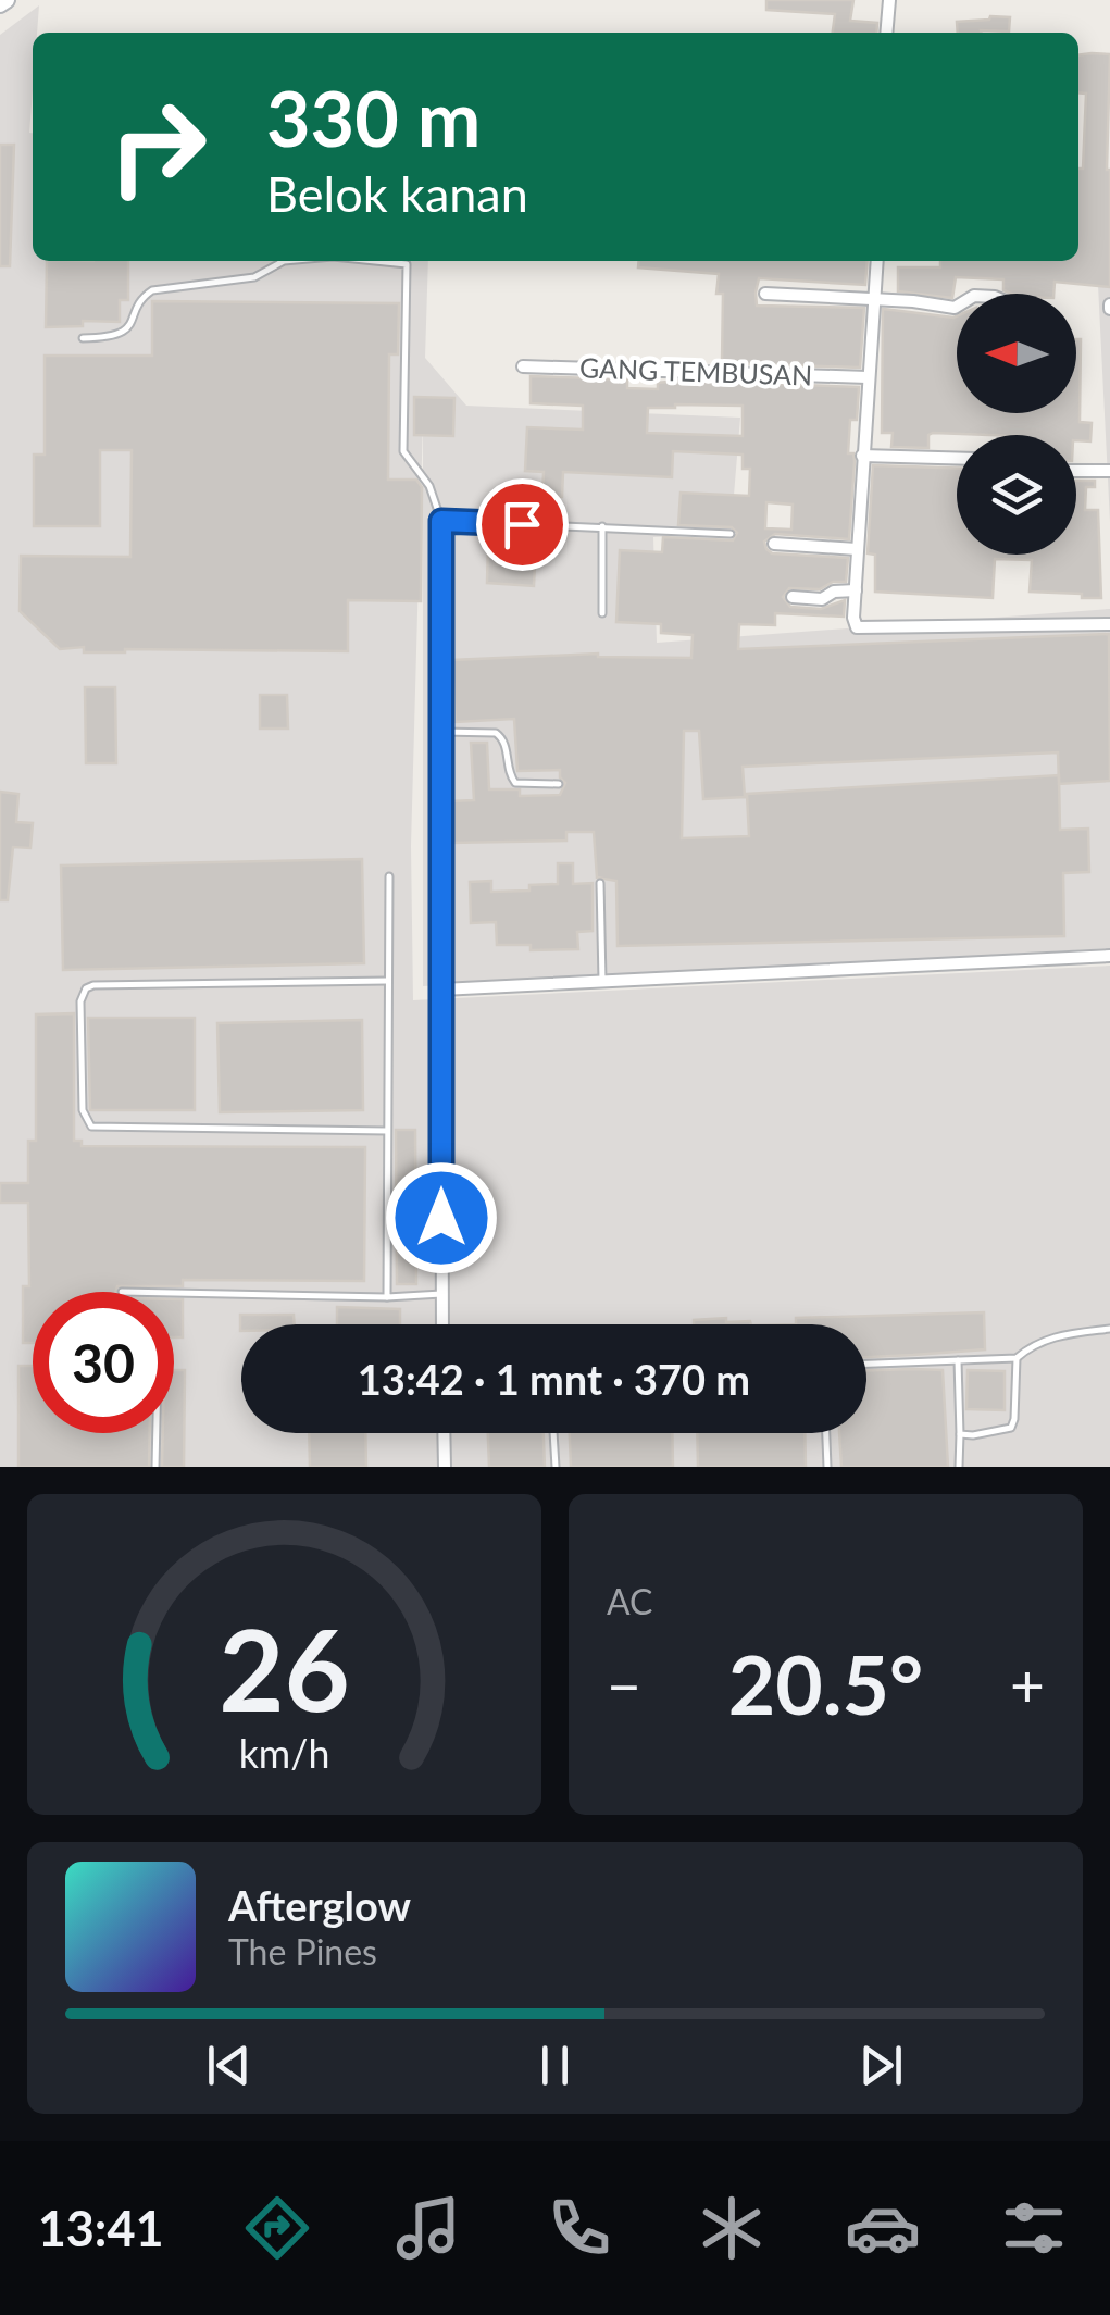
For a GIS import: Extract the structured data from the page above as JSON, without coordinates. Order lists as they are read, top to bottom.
{
  "streets": {
    "street": ["GANG TEMBUSAN"]
  },
  "north": "left",
  "page": {
    "turn": ["330 m", "Belok kanan"],
    "limit": "30",
    "trip": "13:42 · 1 mnt · 370 m",
    "tile": "AC",
    "heat": ["−", "20.5°", "+"],
    "song": ["Afterglow", "The Pines"],
    "tabs": "13:41",
    "gauge": ["26", "km/h"]
  }
}
